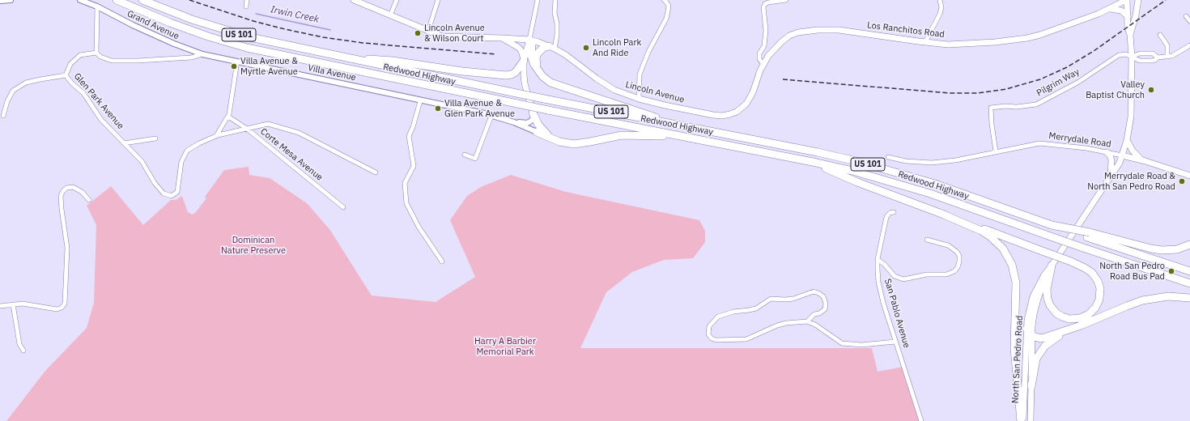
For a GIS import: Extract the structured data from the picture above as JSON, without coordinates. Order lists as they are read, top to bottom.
{
  "streets": {
    "highway": ["US 101", "Redwood Highway"],
    "main road": [
      "Los Ranchitos Road",
      "Lincoln Avenue",
      "Merrydale Road",
      "North San Pedro Road"
    ],
    "street": [
      "Grand Avenue",
      "Villa Avenue",
      "Pilgrim Way",
      "Glen Park Avenue",
      "Corte Mesa Avenue",
      "San Pablo Avenue"
    ]
  },
  "crossings": [
    ["Grand Avenue", "Villa Avenue"],
    ["Los Ranchitos Road", "Lincoln Avenue"],
    ["Los Ranchitos Road", "North San Pedro Road"],
    ["Villa Avenue", "Glen Park Avenue"],
    ["Pilgrim Way", "Merrydale Road"],
    ["Pilgrim Way", "North San Pedro Road"],
    ["Glen Park Avenue", "Corte Mesa Avenue"],
    ["Merrydale Road", "North San Pedro Road"]
  ],
  "water": ["Irwin Creek"],
  "parks": ["Dominican Nature Preserve", "Harry A Barbier Memorial Park"],
  "places": [
    "Lincoln Avenue & Wilson Court",
    "Lincoln Park And Ride",
    "Villa Avenue & Myrtle Avenue",
    "Valley Baptist Church",
    "Villa Avenue & Glen Park Avenue",
    "Merrydale Road & North San Pedro Road",
    "North San Pedro Road Bus Pad"
  ]
}
